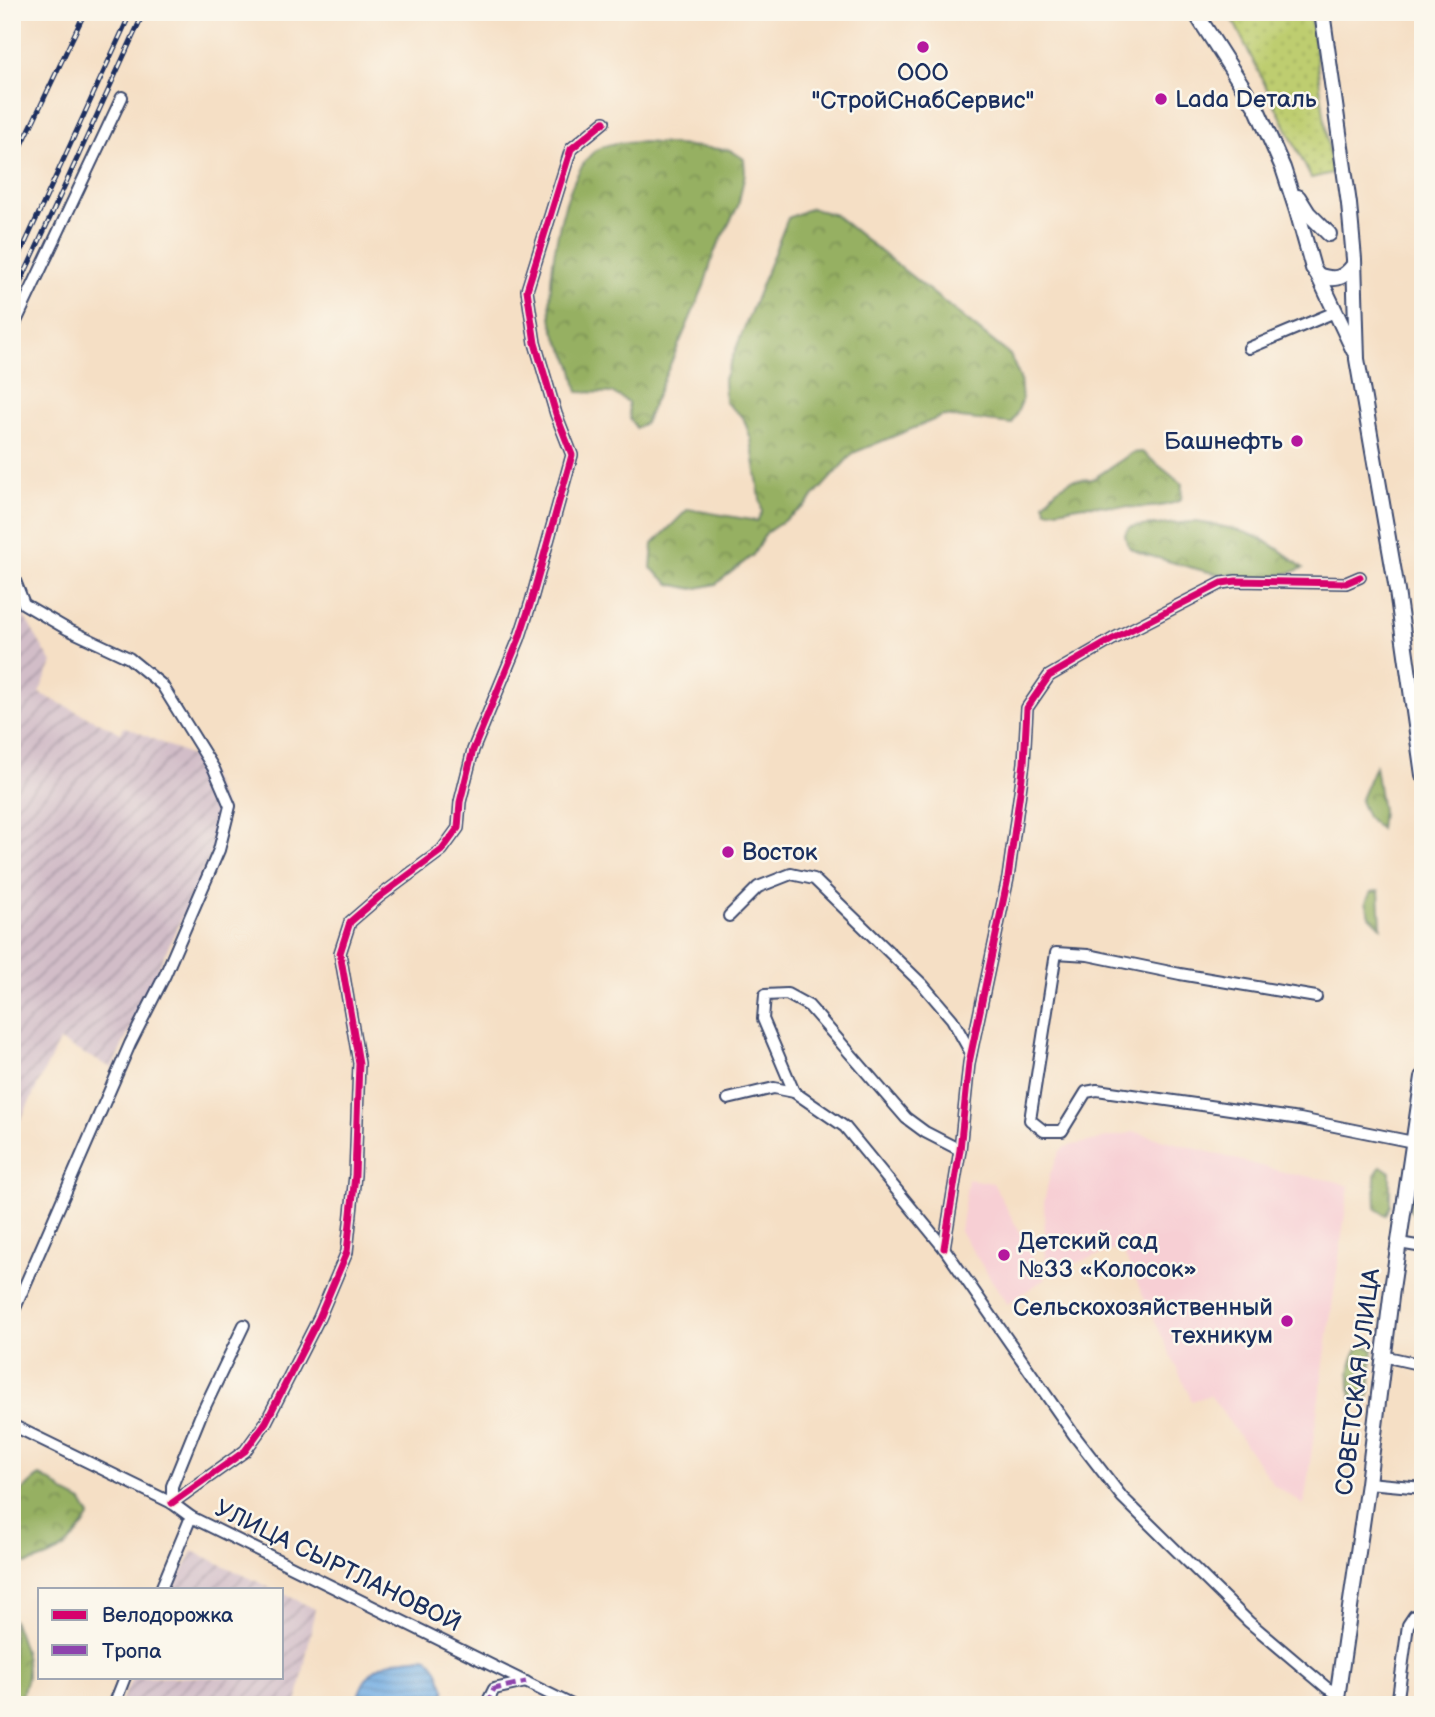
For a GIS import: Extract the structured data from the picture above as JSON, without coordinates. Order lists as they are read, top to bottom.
{
  "streets": {
    "main road": ["СОВЕТСКАЯ УЛИЦА"],
    "street": ["УЛИЦА СЫРТЛАНОВОЙ"]
  },
  "places": [
    "ООО \"СтройСнабСервис\"",
    "Lada Dеталь",
    "Башнефть",
    "Восток",
    "Детский сад №33 «Колосок»",
    "Сельскохозяйственный техникум"
  ],
  "legend": ["Велодорожка", "Тропа"]
}
